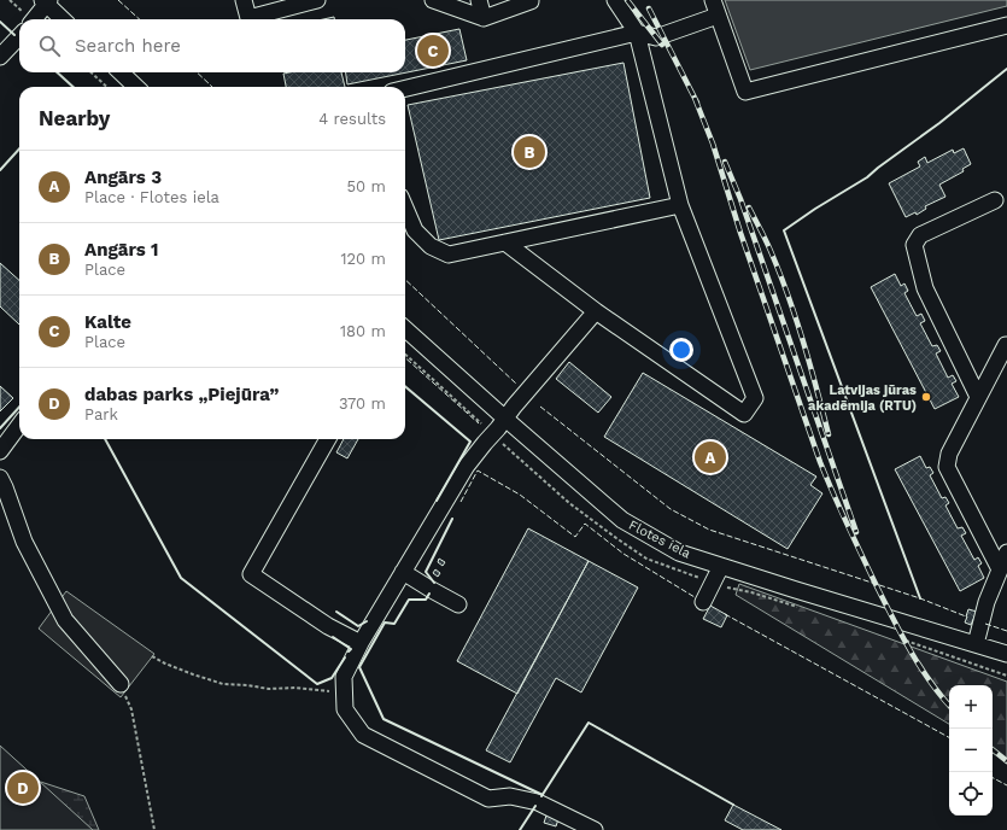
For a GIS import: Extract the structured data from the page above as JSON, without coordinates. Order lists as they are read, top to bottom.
{
  "streets": {
    "street": ["Flotes iela"]
  },
  "places": ["Latvijas jūras akadēmija (RTU)"],
  "page": {
    "search": "Search here",
    "pins": [
      "C",
      "B",
      "A",
      "D"
    ],
    "heading": ["Nearby", "4 results"],
    "list": [
      {
        "mark": "A",
        "name": "Angārs 3",
        "note": "Place · Flotes iela",
        "value": "50 m"
      },
      {
        "mark": "B",
        "name": "Angārs 1",
        "note": "Place",
        "value": "120 m"
      },
      {
        "mark": "C",
        "name": "Kalte",
        "note": "Place",
        "value": "180 m"
      },
      {
        "mark": "D",
        "name": "dabas parks „Piejūra”",
        "note": "Park",
        "value": "370 m"
      }
    ],
    "map_buttons": ["+", "−"]
  }
}
